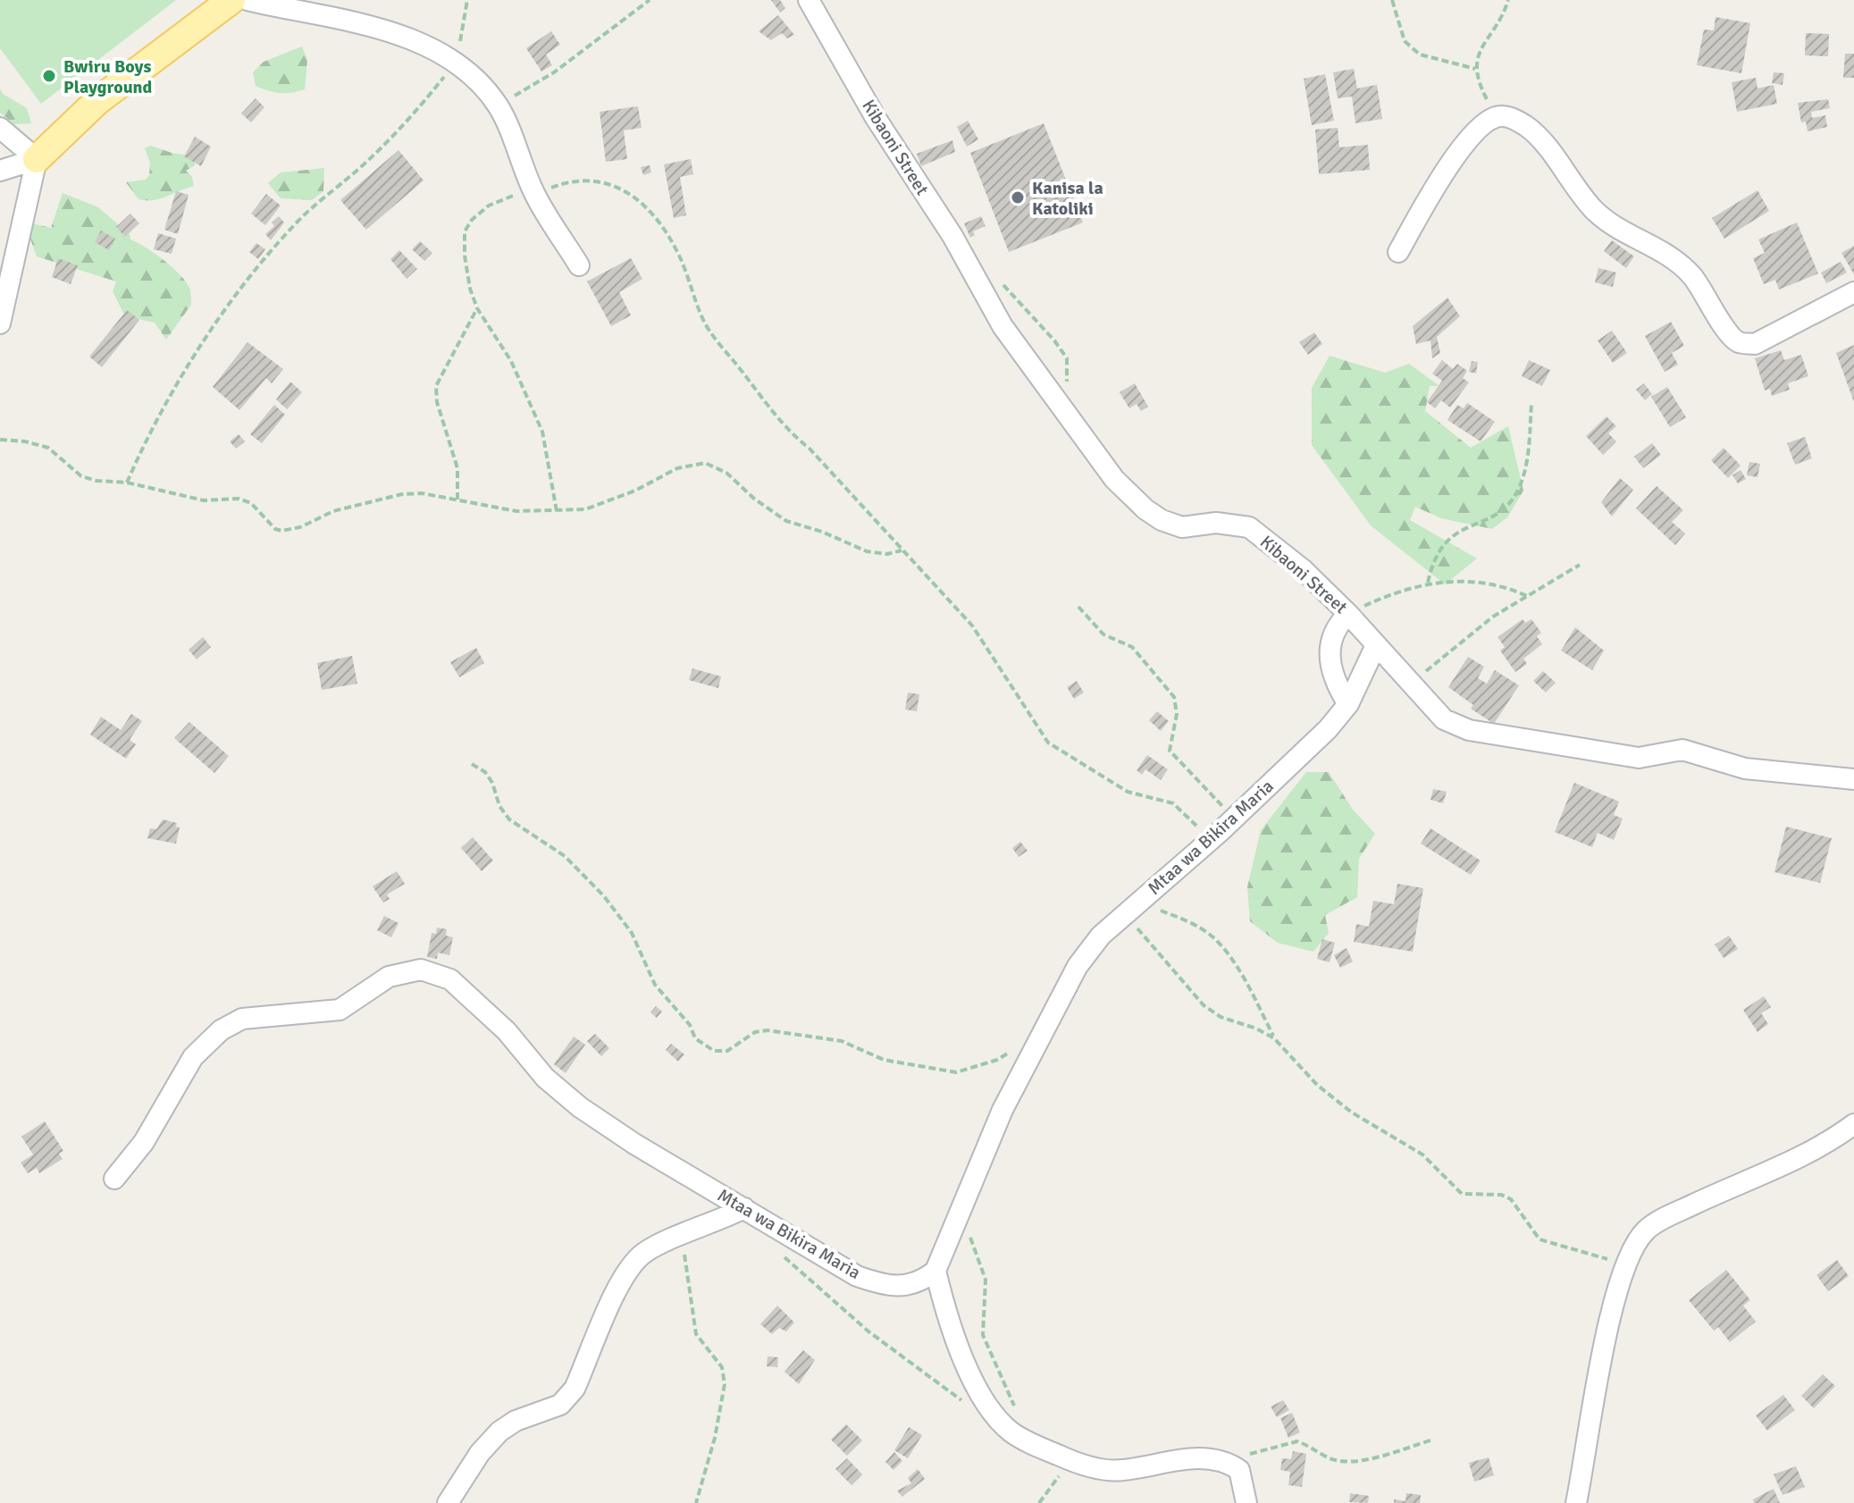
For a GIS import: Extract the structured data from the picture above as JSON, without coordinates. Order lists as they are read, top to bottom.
{
  "streets": {
    "street": ["Kibaoni Street", "Mtaa wa Bikira Maria"]
  },
  "crossings": [
    ["Kibaoni Street", "Mtaa wa Bikira Maria"]
  ],
  "places": ["Bwiru Boys Playground", "Kanisa la Katoliki"]
}
